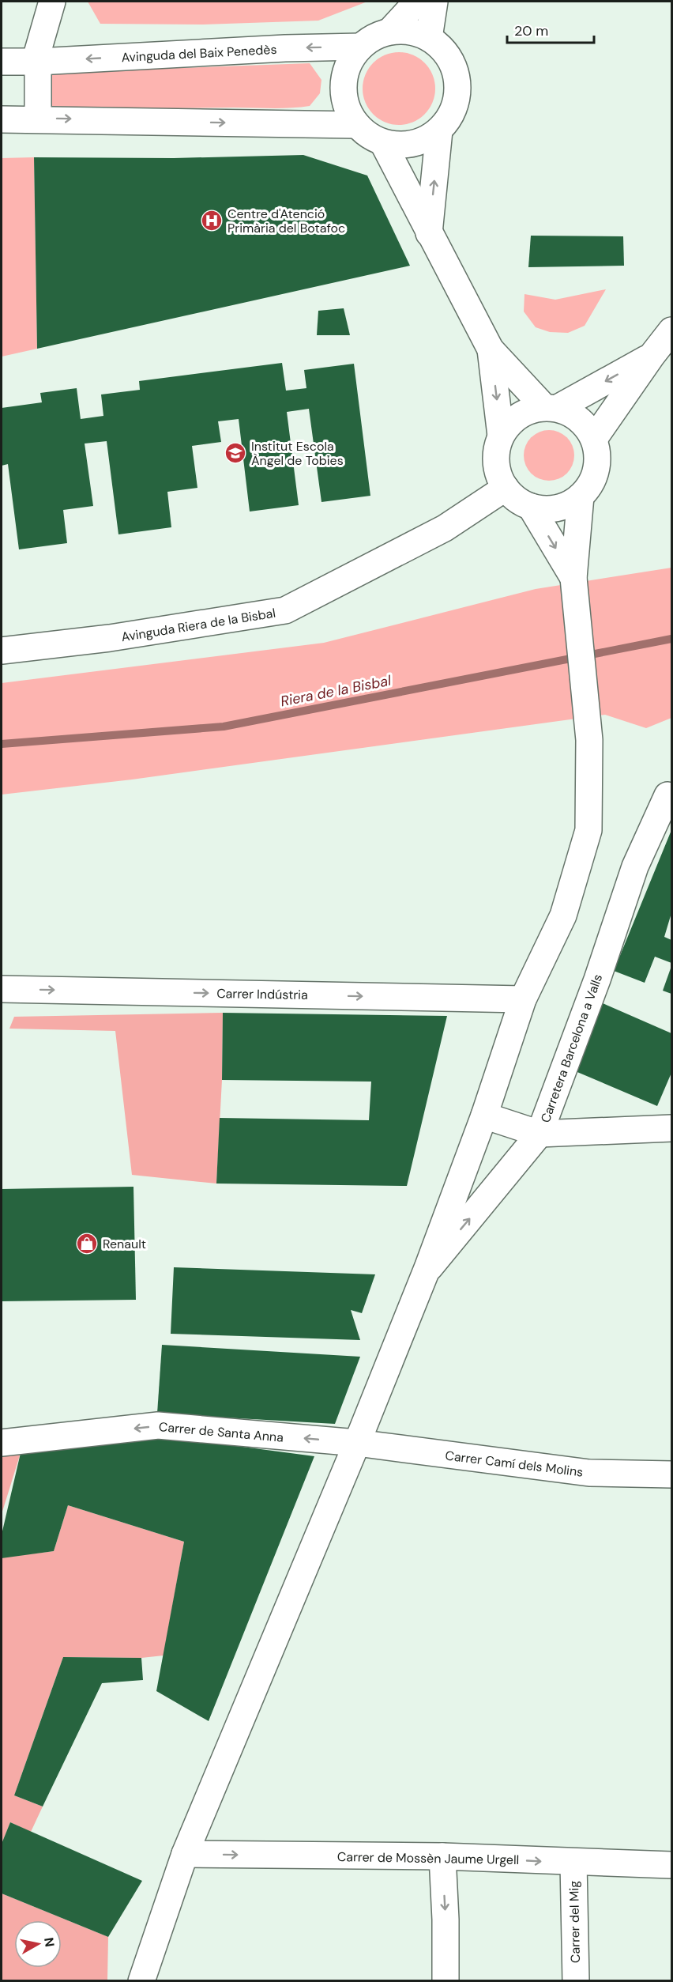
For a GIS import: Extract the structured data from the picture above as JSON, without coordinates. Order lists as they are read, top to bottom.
{
  "streets": {
    "street": [
      "Avinguda del Baix Penedès",
      "Avinguda Riera de la Bisbal",
      "Carrer Indústria",
      "Carretera Barcelona a Valls",
      "Carrer de Santa Anna",
      "Carrer Camí dels Molins",
      "Carrer de Mossèn Jaume Urgell",
      "Carrer del Mig"
    ]
  },
  "crossings": [
    ["Carrer de Santa Anna", "Carrer Camí dels Molins"],
    ["Carrer de Mossèn Jaume Urgell", "Carrer del Mig"]
  ],
  "one_way": ["Carrer Indústria", "Carrer de Santa Anna", "Carrer de Mossèn Jaume Urgell"],
  "water": ["Riera de la Bisbal"],
  "places": {
    "hospital": ["Centre d'Atenció Primària del Botafoc"],
    "school or university": ["Institut Escola Àngel de Tobies"],
    "shop": ["Renault"]
  },
  "scale_bar": "20 m",
  "north": "right"
}
